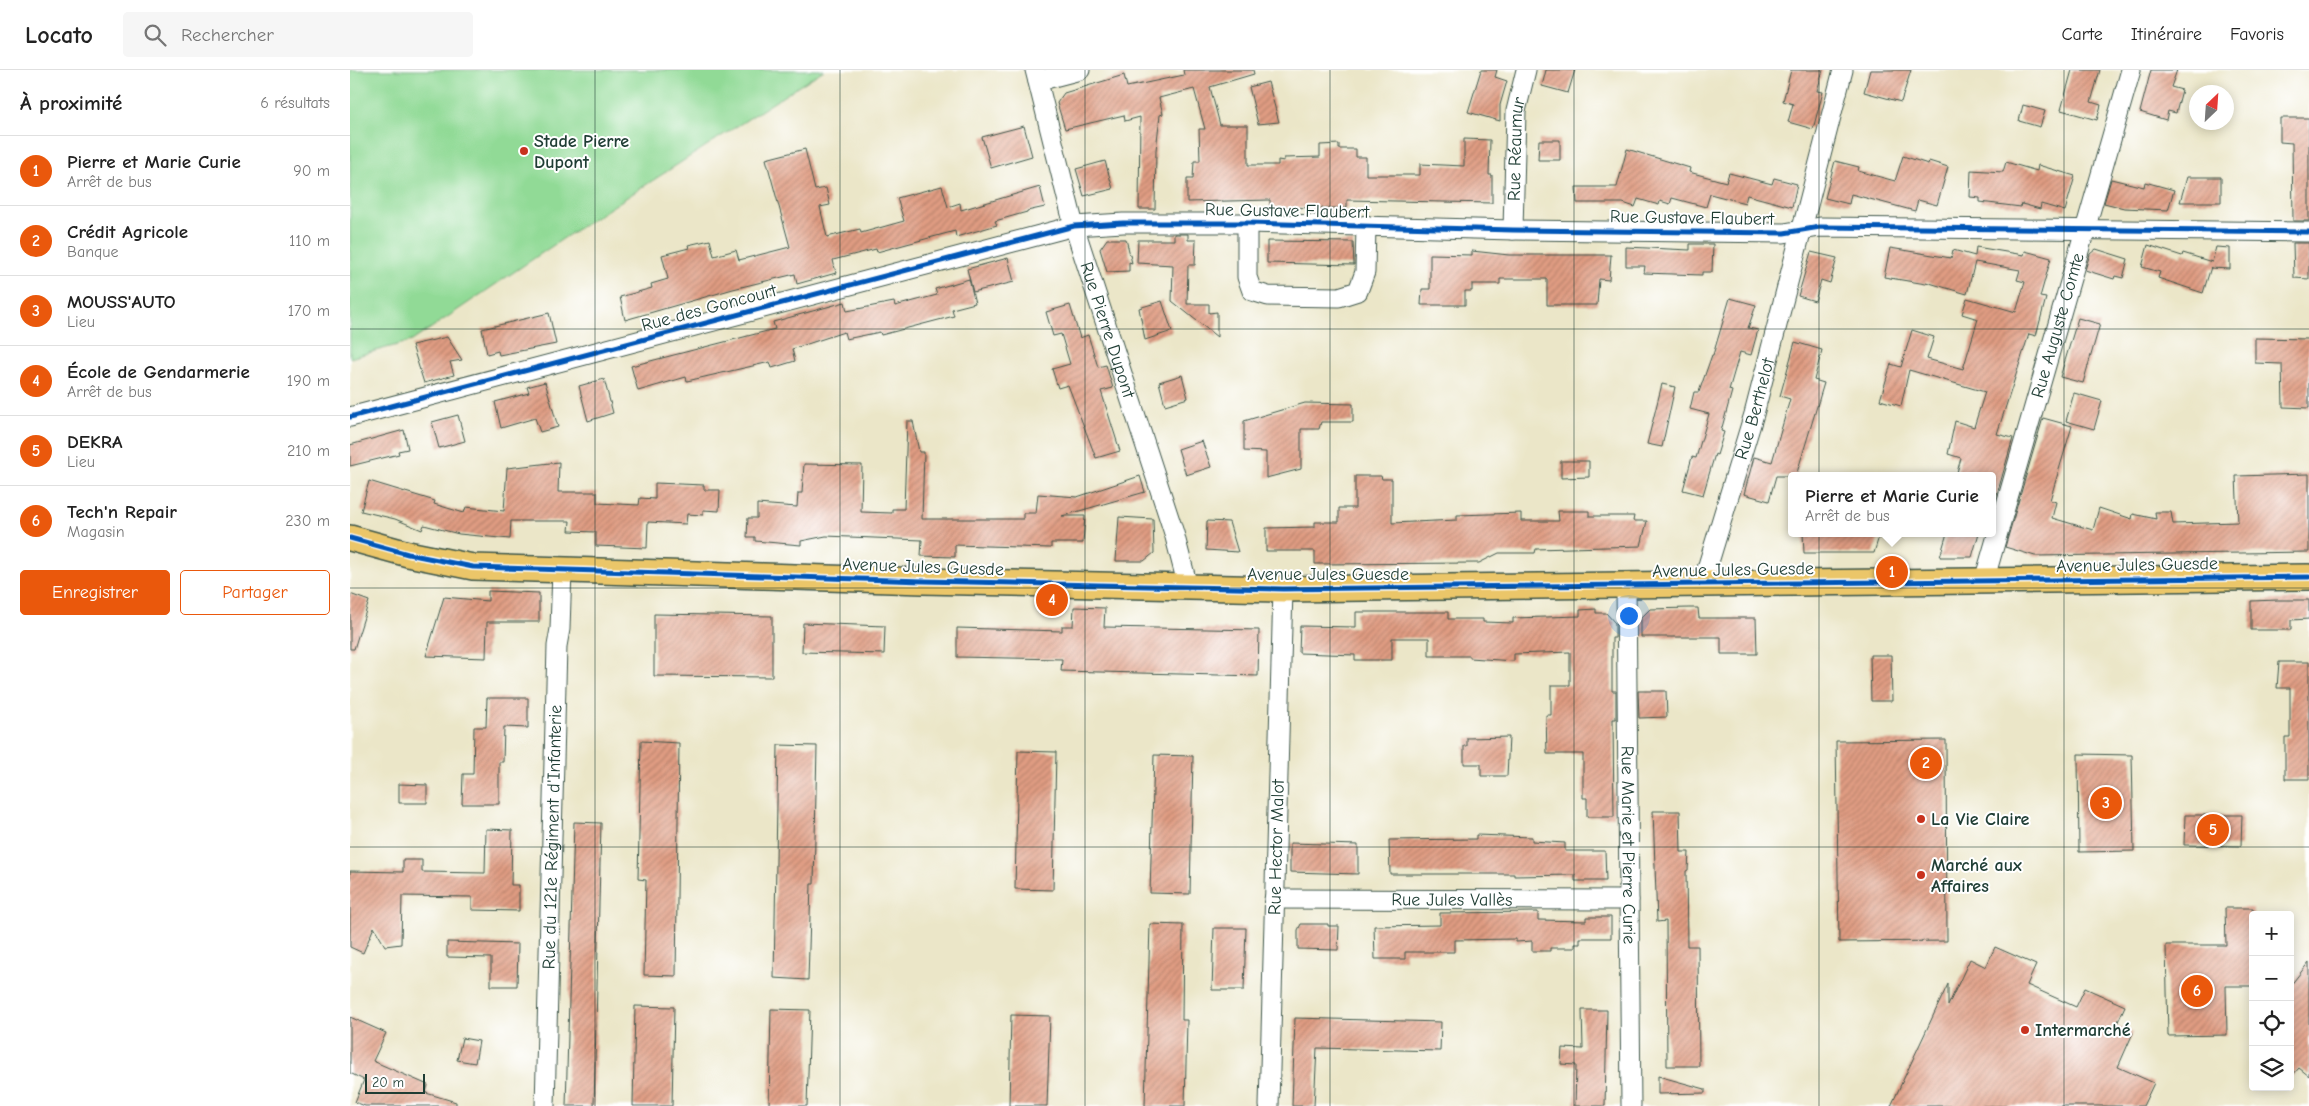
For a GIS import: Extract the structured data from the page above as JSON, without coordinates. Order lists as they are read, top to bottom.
{
  "streets": {
    "main road": ["Avenue Jules Guesde"],
    "street": [
      "Rue Réaumur",
      "Rue Gustave Flaubert",
      "Rue des Goncourt",
      "Rue Auguste Comte",
      "Rue Pierre Dupont",
      "Rue Berthelot",
      "Rue du 121e Régiment d'Infanterie",
      "Rue Marie et Pierre Curie",
      "Rue Hector Malot",
      "Rue Jules Vallès"
    ]
  },
  "crossings": [
    ["Rue Réaumur", "Rue Gustave Flaubert"],
    ["Rue Gustave Flaubert", "Rue des Goncourt"],
    ["Rue Gustave Flaubert", "Rue Auguste Comte"],
    ["Rue Gustave Flaubert", "Rue Pierre Dupont"],
    ["Rue Gustave Flaubert", "Rue Berthelot"],
    ["Rue des Goncourt", "Rue Pierre Dupont"],
    ["Rue Auguste Comte", "Avenue Jules Guesde"],
    ["Rue Pierre Dupont", "Avenue Jules Guesde"],
    ["Rue Berthelot", "Avenue Jules Guesde"],
    ["Avenue Jules Guesde", "Rue du 121e Régiment d'Infanterie"],
    ["Avenue Jules Guesde", "Rue Marie et Pierre Curie"],
    ["Avenue Jules Guesde", "Rue Hector Malot"],
    ["Rue Marie et Pierre Curie", "Rue Jules Vallès"],
    ["Rue Hector Malot", "Rue Jules Vallès"]
  ],
  "places": [
    "Stade Pierre Dupont",
    "La Vie Claire",
    "Marché aux Affaires",
    "Intermarché"
  ],
  "scale_bar": "20 m",
  "north": "top right",
  "page": {
    "header": "Locato",
    "search": "Rechercher",
    "nav": ["Carte", "Itinéraire", "Favoris"],
    "heading": ["À proximité", "6 résultats"],
    "list": [
      {
        "mark": "1",
        "name": "Pierre et Marie Curie",
        "note": "Arrêt de bus",
        "value": "90 m"
      },
      {
        "mark": "2",
        "name": "Crédit Agricole",
        "note": "Banque",
        "value": "110 m"
      },
      {
        "mark": "3",
        "name": "MOUSS'AUTO",
        "note": "Lieu",
        "value": "170 m"
      },
      {
        "mark": "4",
        "name": "École de Gendarmerie",
        "note": "Arrêt de bus",
        "value": "190 m"
      },
      {
        "mark": "5",
        "name": "DEKRA",
        "note": "Lieu",
        "value": "210 m"
      },
      {
        "mark": "6",
        "name": "Tech'n Repair",
        "note": "Magasin",
        "value": "230 m"
      }
    ],
    "popup": ["Pierre et Marie Curie", "Arrêt de bus"],
    "pins": [
      "1",
      "4",
      "2",
      "3",
      "5",
      "6"
    ],
    "buttons": ["Enregistrer", "Partager"],
    "map_buttons": ["+", "−"],
    "scale": "20 m"
  }
}
